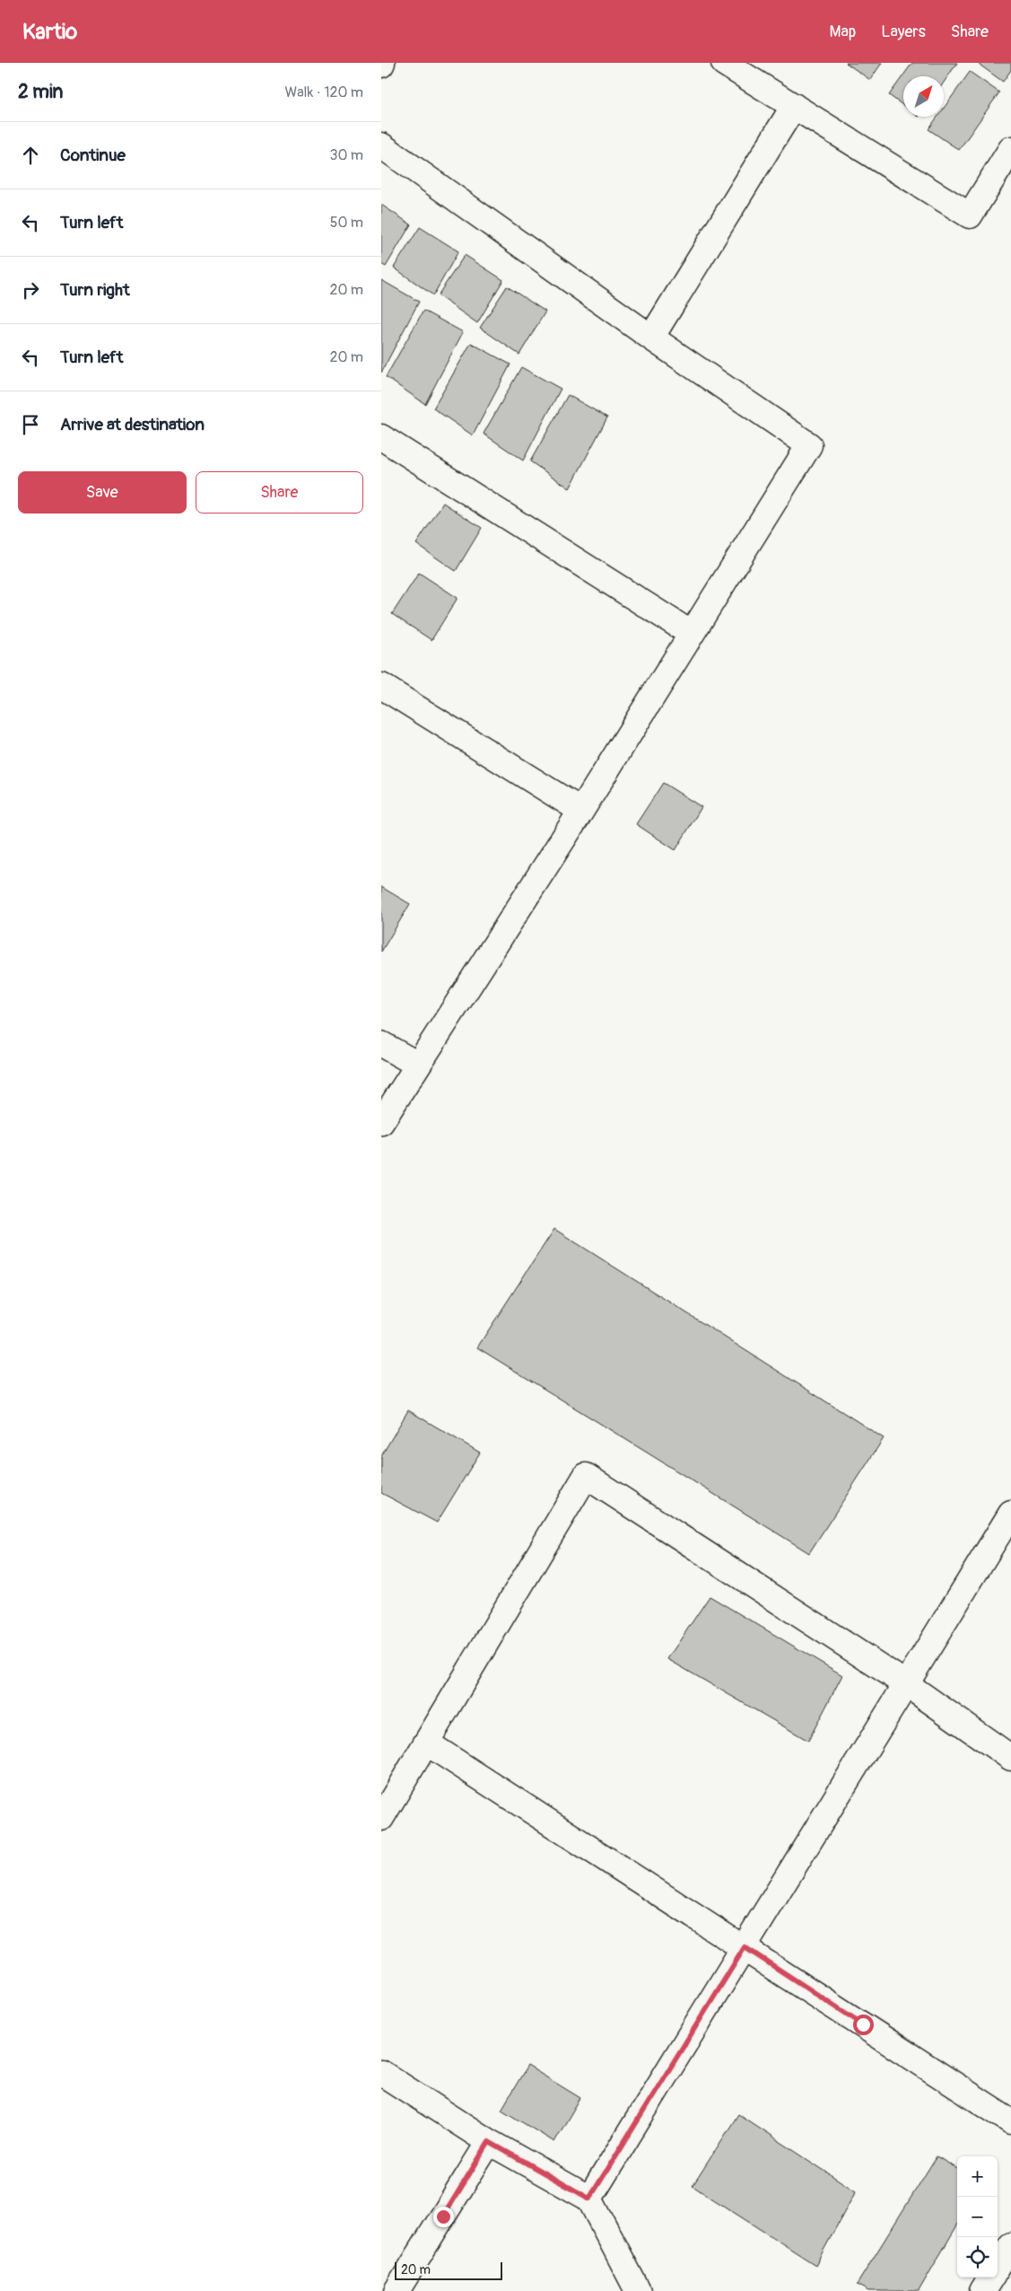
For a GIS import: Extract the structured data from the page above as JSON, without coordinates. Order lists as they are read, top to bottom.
{
  "scale_bar": "20 m",
  "north": "top right",
  "page": {
    "header": "Kartio",
    "nav": ["Map", "Layers", "Share"],
    "heading": ["2 min", "Walk · 120 m"],
    "list": [
      ["Continue", "30 m"],
      ["Turn left", "50 m"],
      ["Turn right", "20 m"],
      ["Turn left", "20 m"],
      "Arrive at destination"
    ],
    "buttons": ["Save", "Share"],
    "map_buttons": ["+", "−"],
    "scale": "20 m"
  }
}
